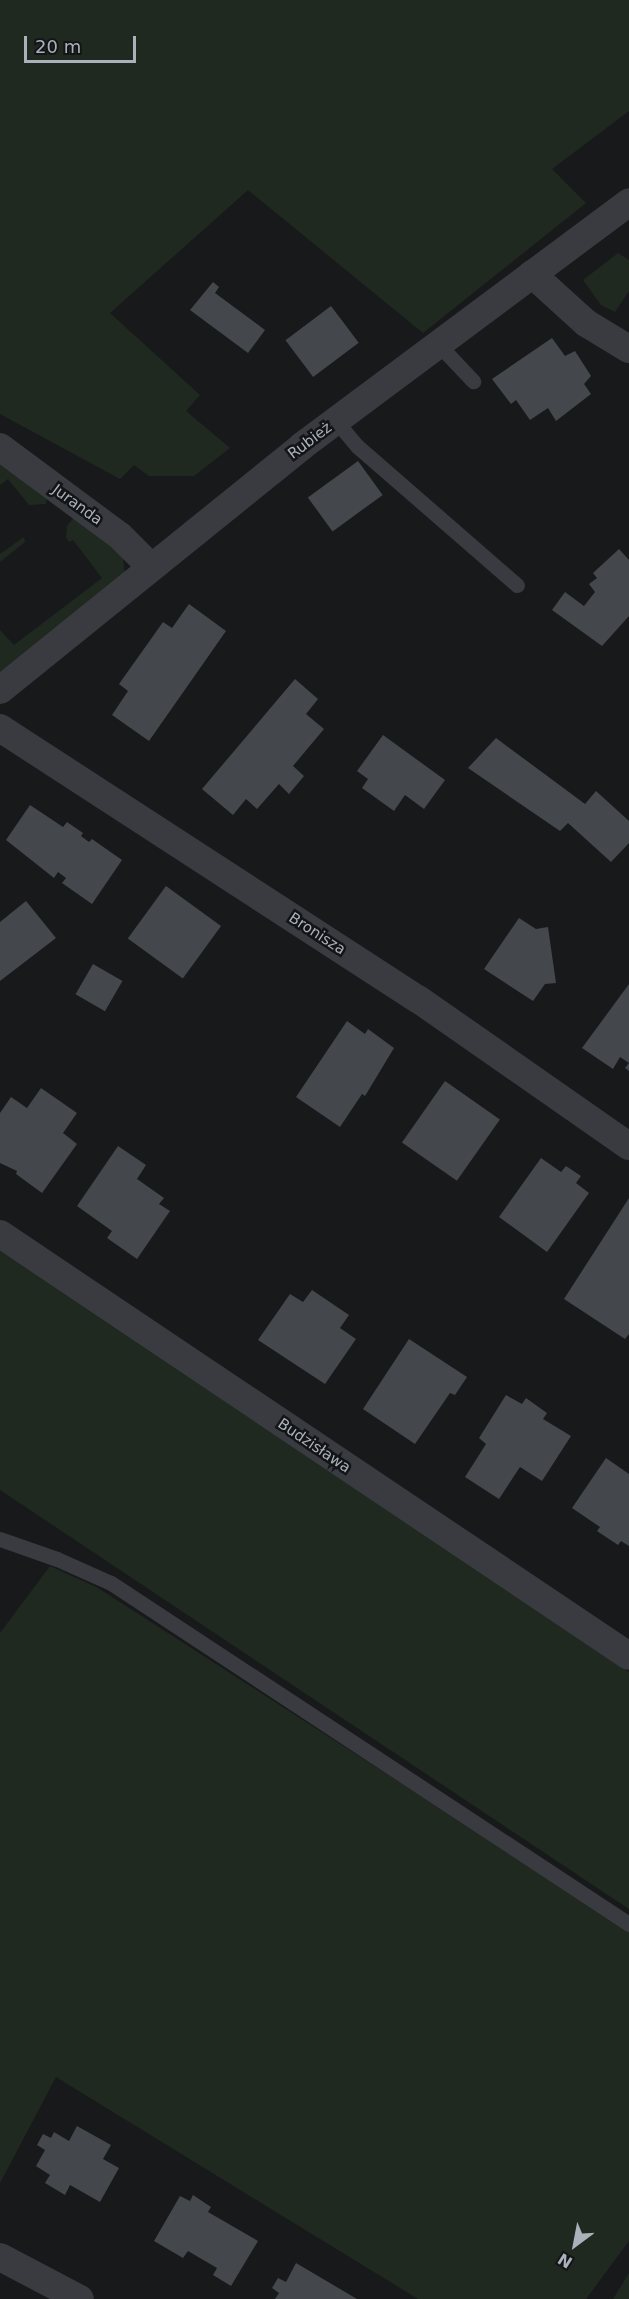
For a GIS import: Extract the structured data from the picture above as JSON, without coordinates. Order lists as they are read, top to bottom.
{
  "streets": {
    "street": [
      "Rubież",
      "Juranda",
      "Bronisza",
      "Budzisława"
    ]
  },
  "crossings": [
    ["Rubież", "Juranda"]
  ],
  "scale_bar": "20 m",
  "north": "bottom left"
}
